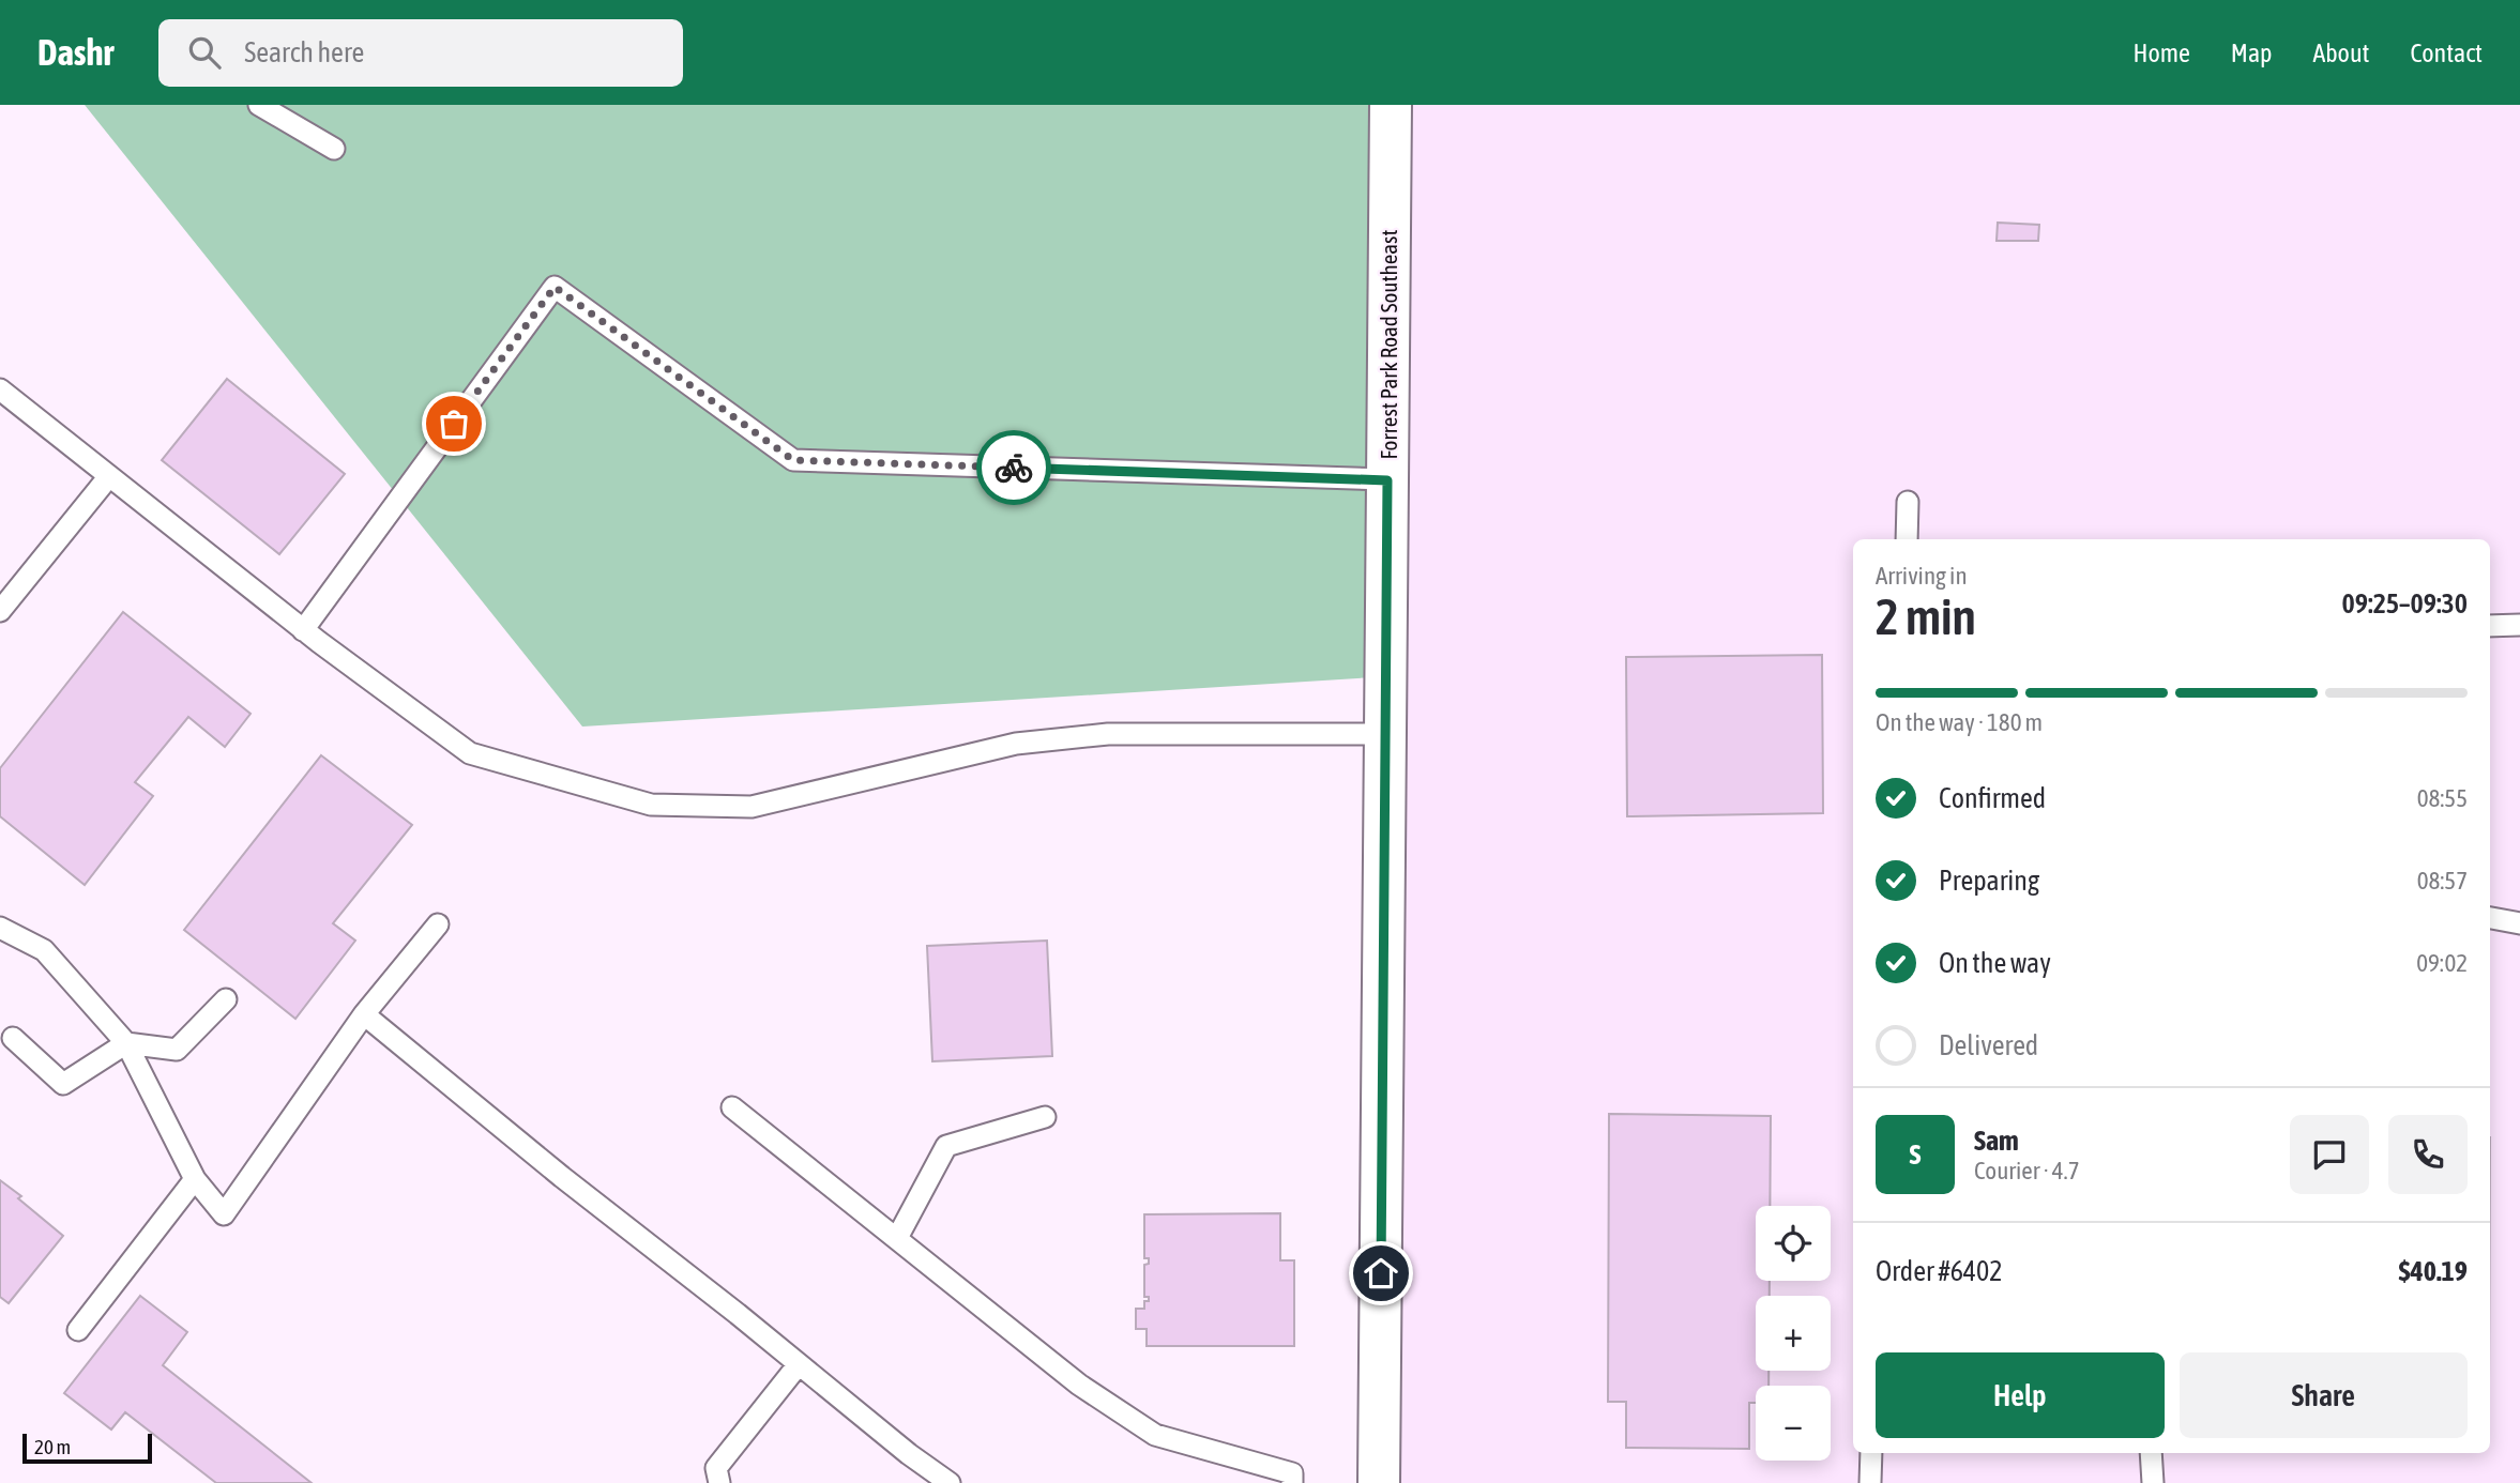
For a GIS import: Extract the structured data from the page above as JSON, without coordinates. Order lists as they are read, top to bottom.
{
  "streets": {
    "street": ["Forrest Park Road Southeast"]
  },
  "scale_bar": "20 m",
  "page": {
    "header": "Dashr",
    "search": "Search here",
    "nav": [
      "Home",
      "Map",
      "About",
      "Contact"
    ],
    "heading": ["2 min", "Arriving in", "09:25–09:30"],
    "panel": [
      "Sam",
      "Courier · 4.7",
      "Order #6402",
      "$40.19"
    ],
    "bar": "On the way · 180 m",
    "list": [
      ["Confirmed", "08:55"],
      ["Preparing", "08:57"],
      ["On the way", "09:02"],
      "Delivered"
    ],
    "round": "S",
    "map_buttons": ["+", "−"],
    "buttons": ["Help", "Share"],
    "scale": "20 m"
  }
}
